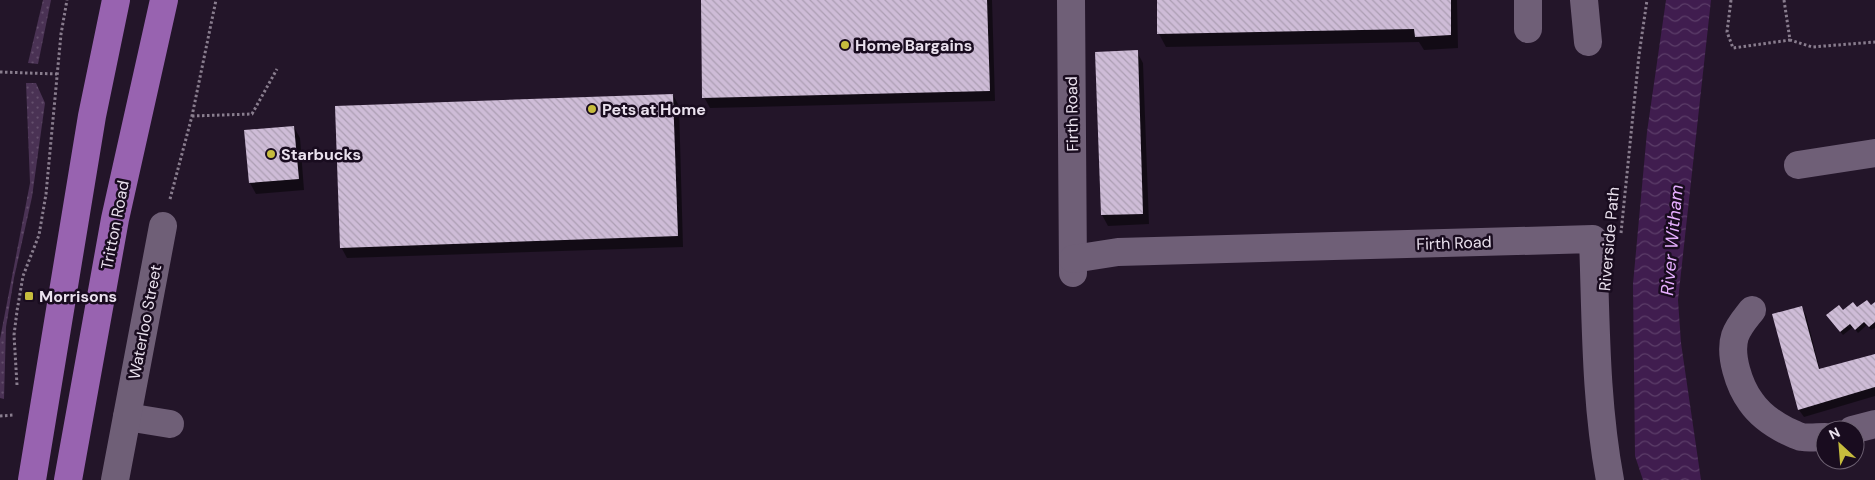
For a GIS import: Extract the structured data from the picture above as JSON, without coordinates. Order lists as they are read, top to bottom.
{
  "streets": {
    "main road": ["Tritton Road"],
    "street": ["Firth Road", "Waterloo Street"],
    "path": ["Riverside Path"]
  },
  "water": ["River Witham"],
  "places": {
    "other": ["Home Bargains", "Pets at Home", "Starbucks"],
    "transit": ["Morrisons"]
  },
  "north": "top left"
}
